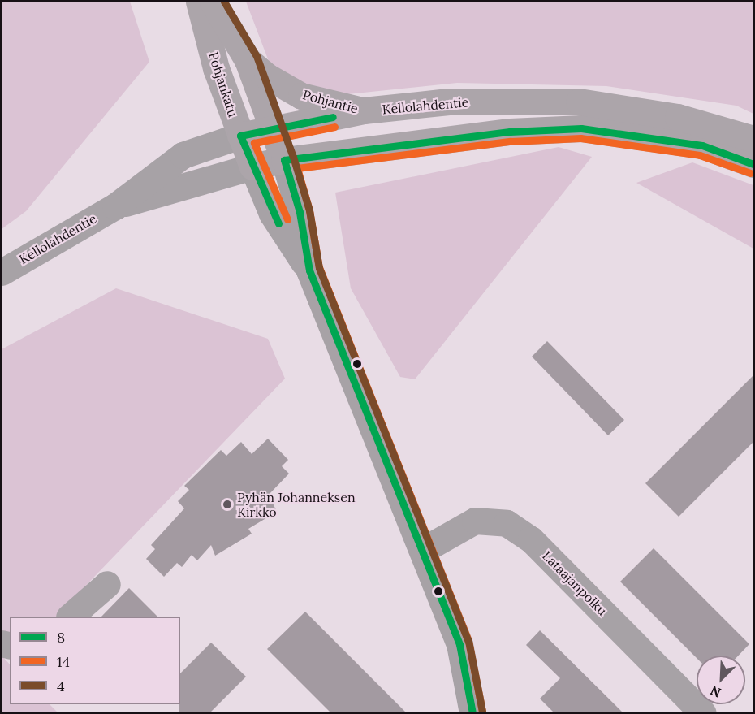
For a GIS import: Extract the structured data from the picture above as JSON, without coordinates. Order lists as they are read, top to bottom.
{
  "streets": {
    "main road": ["Pohjankatu", "Pohjantie", "Kellolahdentie"],
    "street": ["Lataajanpolku"]
  },
  "crossings": [
    ["Pohjankatu", "Pohjantie"],
    ["Pohjankatu", "Kellolahdentie"],
    ["Pohjantie", "Kellolahdentie"]
  ],
  "places": ["Pyhän Johanneksen Kirkko"],
  "lines": ["transit line 4", "transit line 8", "transit line 14"],
  "legend": ["8", "14", "4"],
  "north": "bottom left"
}
